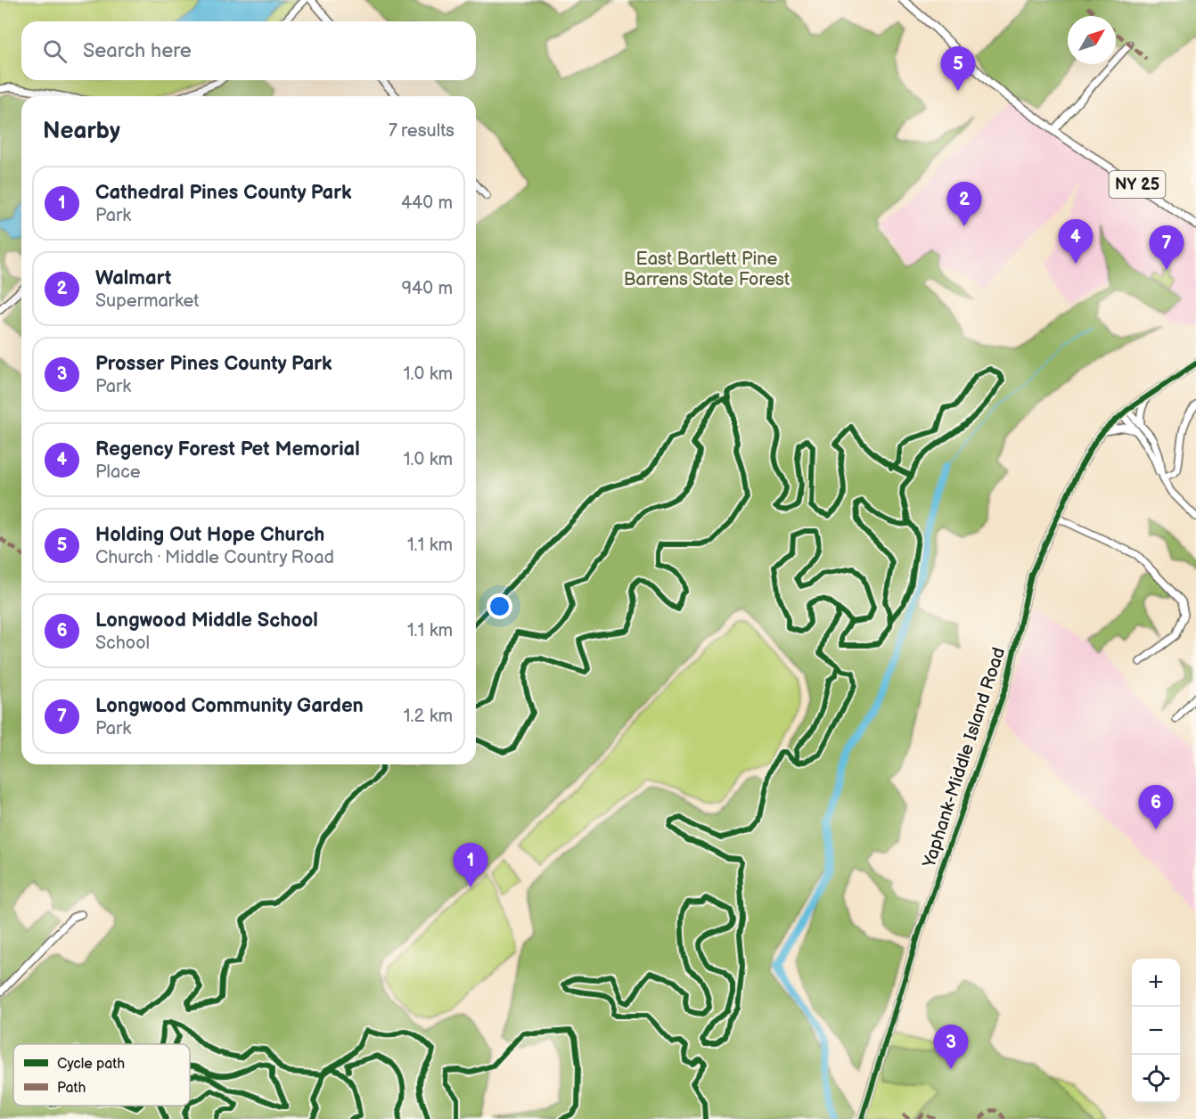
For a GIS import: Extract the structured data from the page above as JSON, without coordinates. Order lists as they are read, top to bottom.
{
  "streets": {
    "main road": ["NY 25", "Yaphank-Middle Island Road"]
  },
  "parks": ["East Bartlett Pine Barrens State Forest"],
  "legend": ["Cycle path", "Path"],
  "north": "top right",
  "page": {
    "search": "Search here",
    "pins": [
      "5",
      "2",
      "4",
      "7",
      "6",
      "1",
      "3"
    ],
    "heading": ["Nearby", "7 results"],
    "list": [
      {
        "mark": "1",
        "name": "Cathedral Pines County Park",
        "note": "Park",
        "value": "440 m"
      },
      {
        "mark": "2",
        "name": "Walmart",
        "note": "Supermarket",
        "value": "940 m"
      },
      {
        "mark": "3",
        "name": "Prosser Pines County Park",
        "note": "Park",
        "value": "1.0 km"
      },
      {
        "mark": "4",
        "name": "Regency Forest Pet Memorial",
        "note": "Place",
        "value": "1.0 km"
      },
      {
        "mark": "5",
        "name": "Holding Out Hope Church",
        "note": "Church · Middle Country Road",
        "value": "1.1 km"
      },
      {
        "mark": "6",
        "name": "Longwood Middle School",
        "note": "School",
        "value": "1.1 km"
      },
      {
        "mark": "7",
        "name": "Longwood Community Garden",
        "note": "Park",
        "value": "1.2 km"
      }
    ],
    "map_buttons": ["+", "−"]
  }
}
